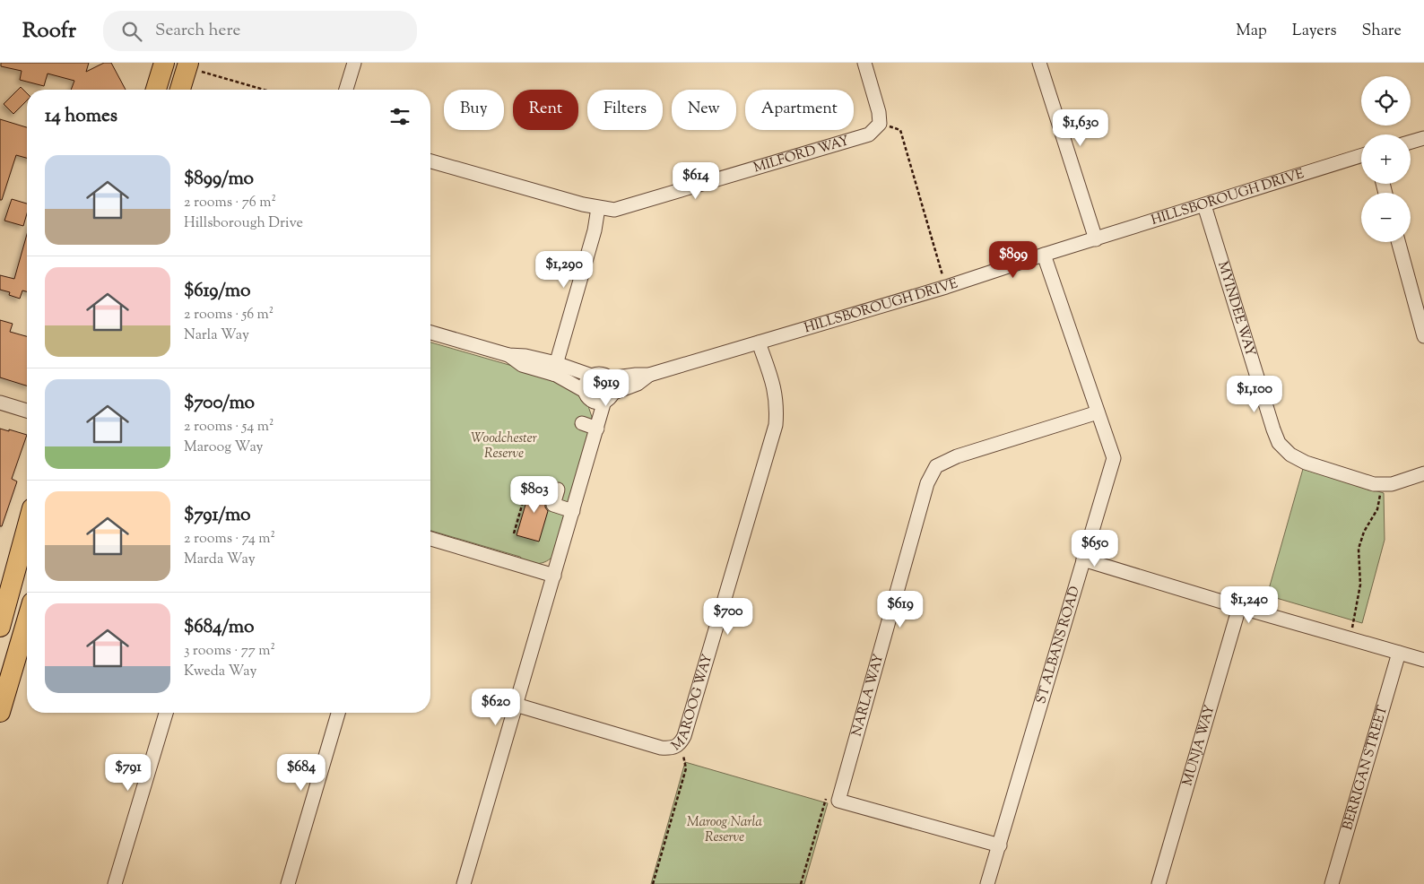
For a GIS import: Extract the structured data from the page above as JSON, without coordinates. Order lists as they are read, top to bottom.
{
  "streets": {
    "street": [
      "MILFORD WAY",
      "HILLSBOROUGH DRIVE",
      "MYINDEE WAY",
      "ST ALBANS ROAD",
      "NARLA WAY",
      "MAROOG WAY",
      "MUNJA WAY",
      "BERRIGAN STREET"
    ]
  },
  "crossings": [
    ["HILLSBOROUGH DRIVE", "MYINDEE WAY"],
    ["HILLSBOROUGH DRIVE", "ST ALBANS ROAD"],
    ["HILLSBOROUGH DRIVE", "MAROOG WAY"],
    ["ST ALBANS ROAD", "NARLA WAY"]
  ],
  "parks": ["Woodchester Reserve", "Maroog Narla Reserve"],
  "page": {
    "header": "Roofr",
    "search": "Search here",
    "nav": ["Map", "Layers", "Share"],
    "map_buttons": ["+", "−"],
    "chip": [
      "Buy",
      "Rent",
      "Filters",
      "New",
      "Apartment"
    ],
    "heading": "14 homes",
    "price": [
      "$1,630",
      "$614",
      "$899",
      "$1,290",
      "$919",
      "$1,100",
      "$803",
      "$650",
      "$1,240",
      "$619",
      "$700",
      "$620",
      "$791",
      "$684"
    ],
    "list": [
      {
        "name": "$899/mo",
        "note": "2 rooms · 76 m² · Hillsborough Drive"
      },
      {
        "name": "$619/mo",
        "note": "2 rooms · 56 m² · Narla Way"
      },
      {
        "name": "$700/mo",
        "note": "2 rooms · 54 m² · Maroog Way"
      },
      {
        "name": "$791/mo",
        "note": "2 rooms · 74 m² · Marda Way"
      },
      {
        "name": "$684/mo",
        "note": "3 rooms · 77 m² · Kweda Way"
      }
    ]
  }
}
